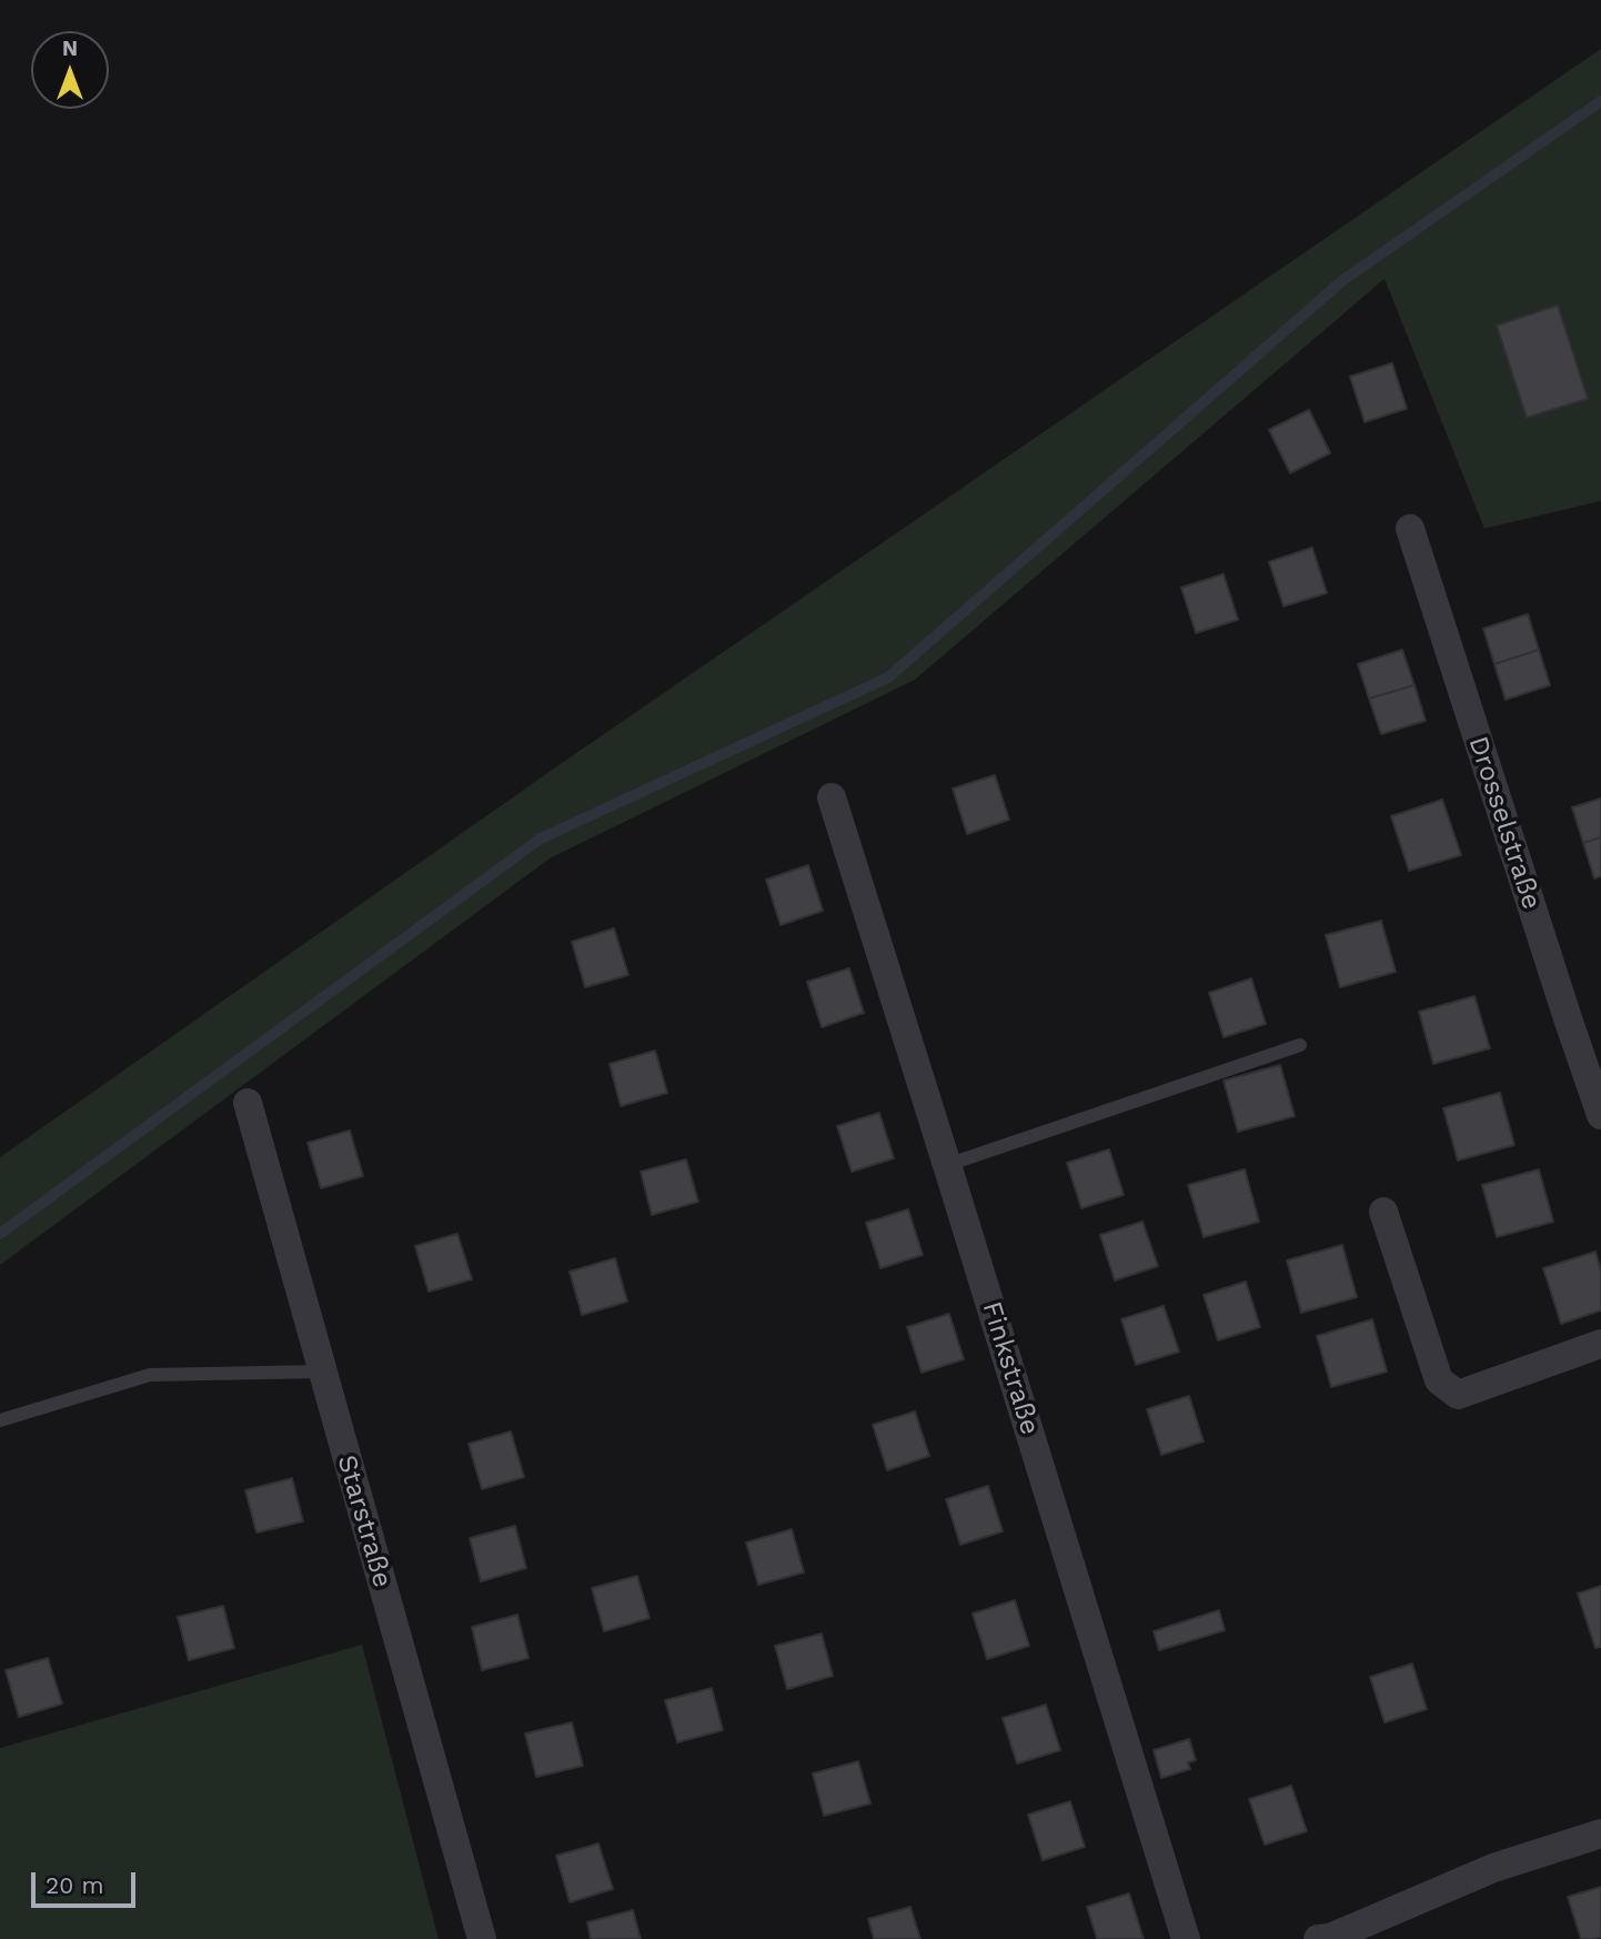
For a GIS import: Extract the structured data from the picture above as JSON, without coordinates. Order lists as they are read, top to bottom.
{
  "streets": {
    "street": ["Drosselstraße", "Finkstraße", "Starstraße"]
  },
  "scale_bar": "20 m",
  "north": "top"
}
